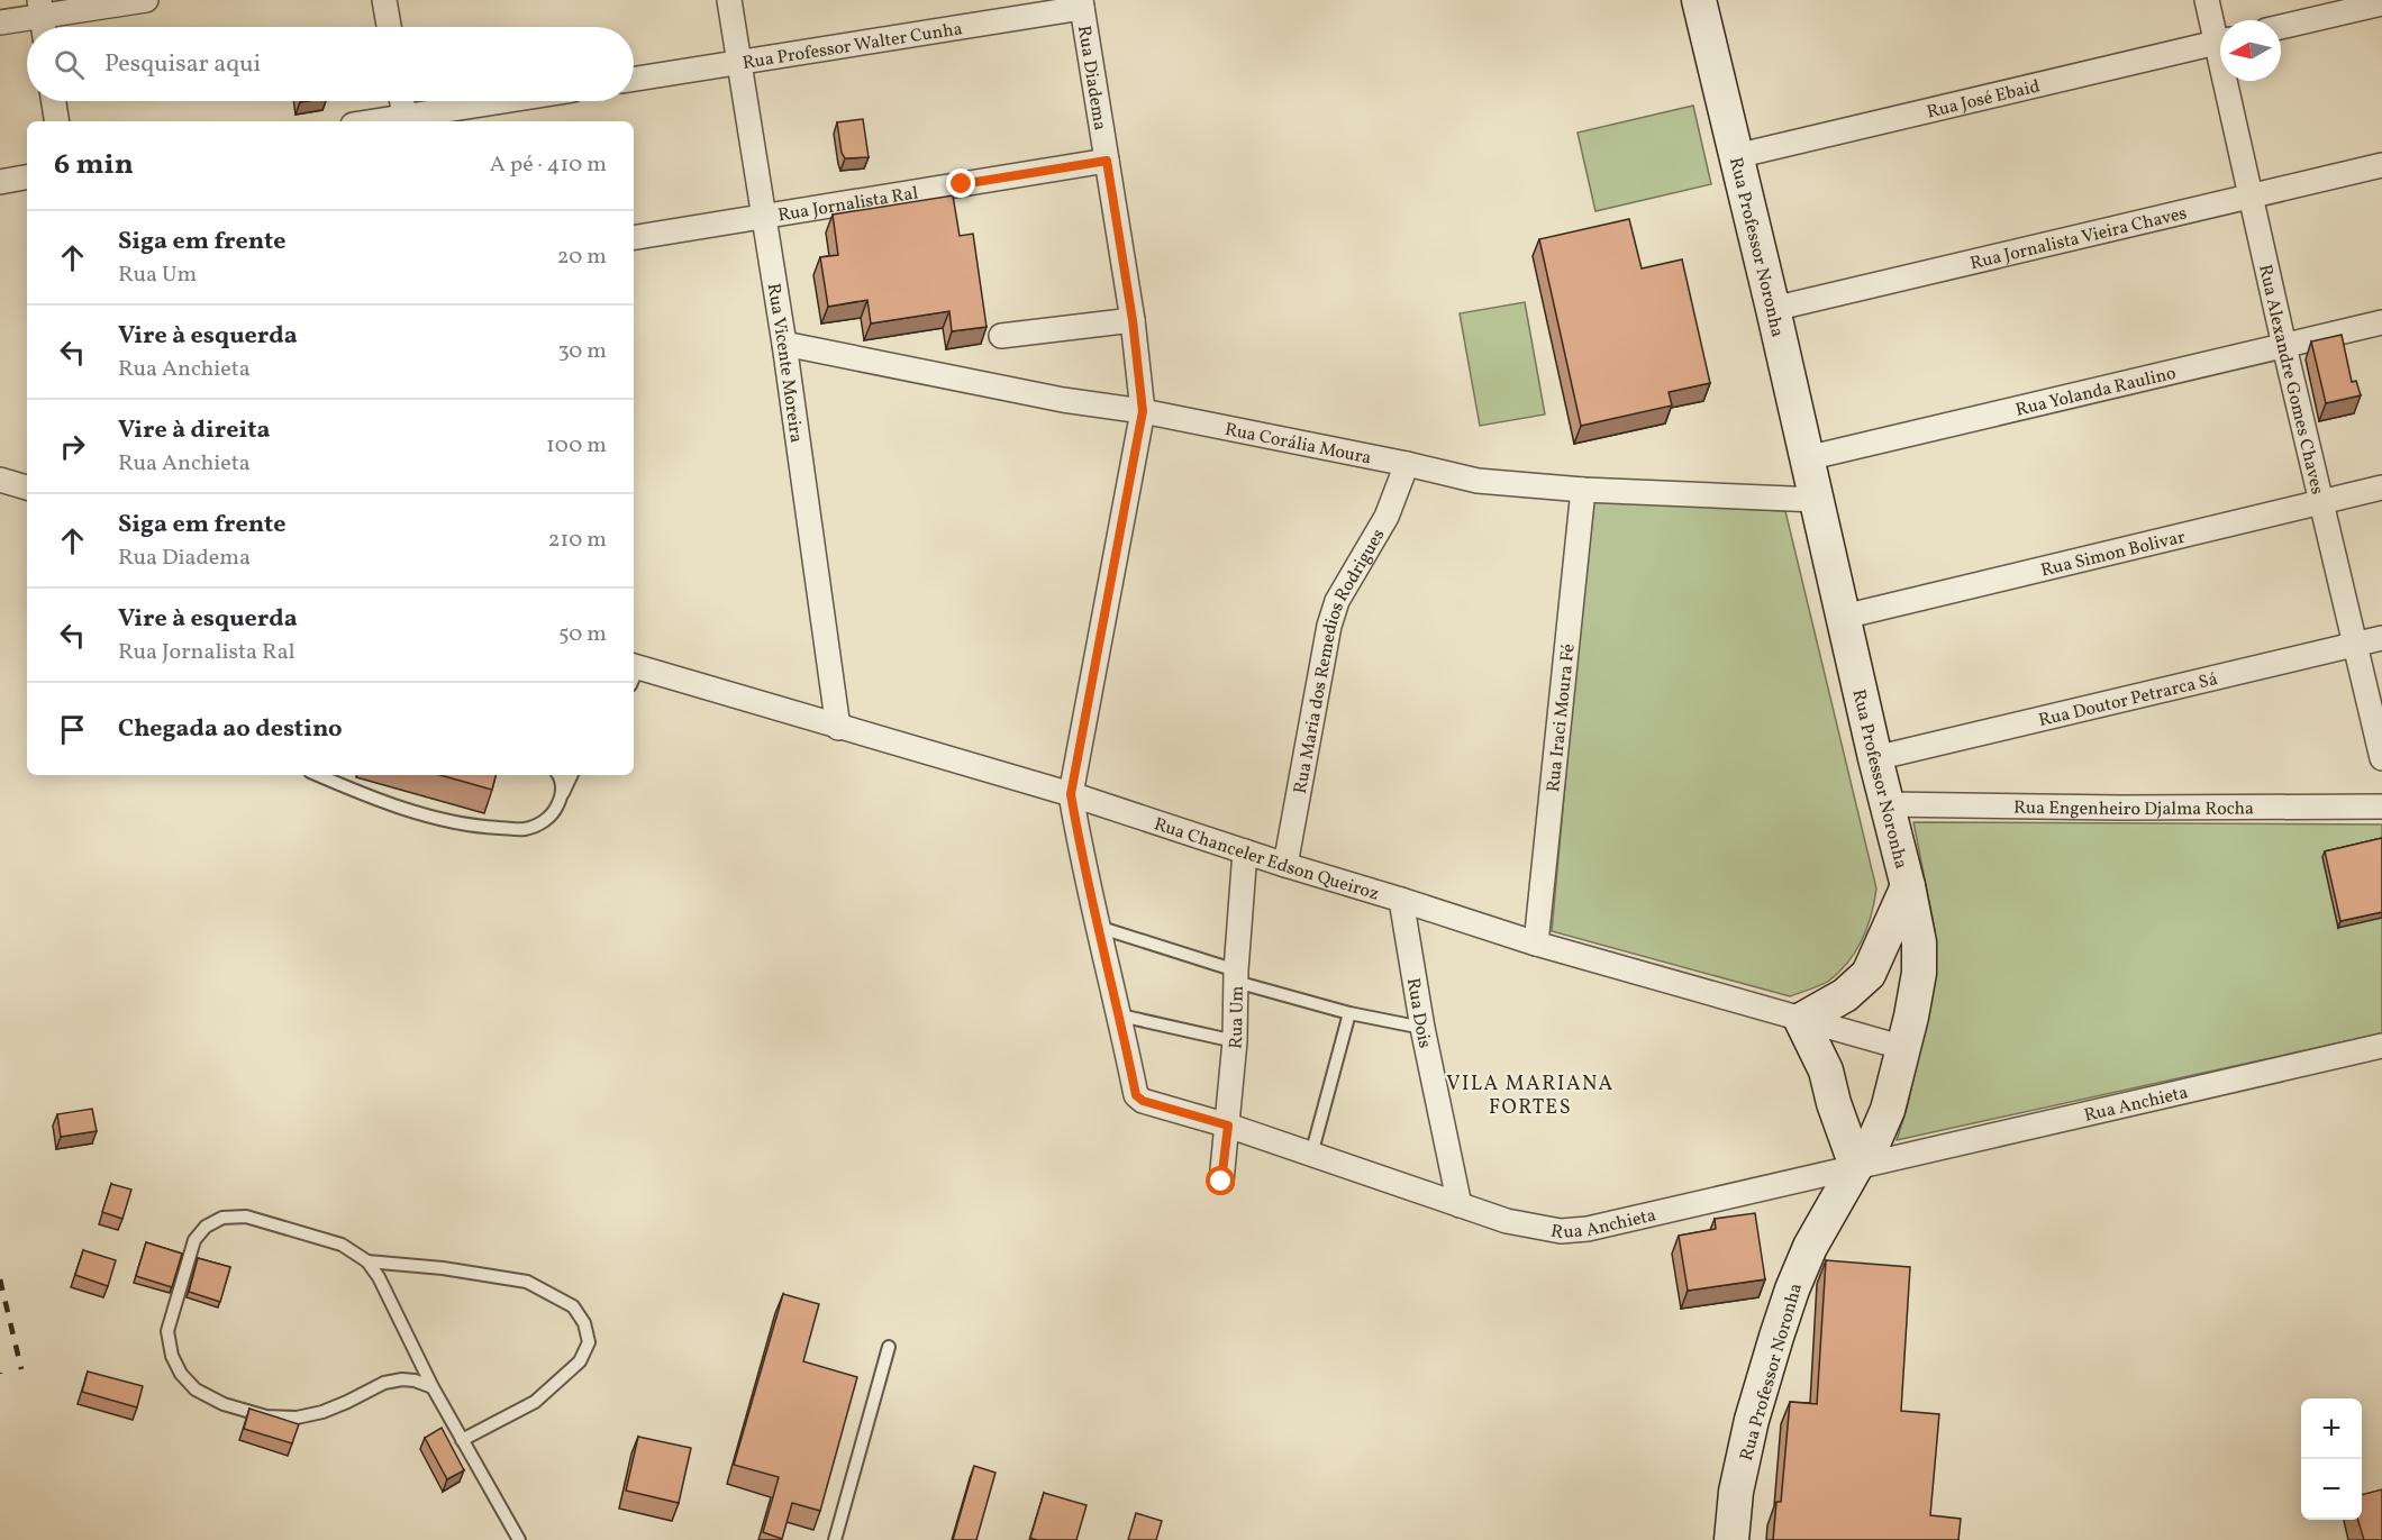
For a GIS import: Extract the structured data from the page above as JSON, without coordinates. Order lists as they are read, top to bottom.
{
  "streets": {
    "street": [
      "Rua Professor Walter Cunha",
      "Rua Diadema",
      "Rua José Ebaid",
      "Rua Jornalista Ral",
      "Rua Jornalista Vieira Chaves",
      "Rua Professor Noronha",
      "Rua Vicente Moreira",
      "Rua Alexandre Gomes Chaves",
      "Rua Yolanda Raulino",
      "Rua Corália Moura",
      "Rua Simon Bolivar",
      "Rua Maria dos Remedios Rodrigues",
      "Rua Doutor Petrarca Sá",
      "Rua Iraci Moura Fé",
      "Rua Engenheiro Djalma Rocha",
      "Rua Chanceler Edson Queiroz",
      "Rua Dois",
      "Rua Um",
      "Rua Anchieta"
    ]
  },
  "crossings": [
    ["Rua Professor Walter Cunha", "Rua Diadema"],
    ["Rua Professor Walter Cunha", "Rua Vicente Moreira"],
    ["Rua Diadema", "Rua Jornalista Ral"],
    ["Rua Diadema", "Rua Corália Moura"],
    ["Rua Diadema", "Rua Chanceler Edson Queiroz"],
    ["Rua Diadema", "Rua Anchieta"],
    ["Rua José Ebaid", "Rua Professor Noronha"],
    ["Rua Jornalista Ral", "Rua Vicente Moreira"],
    ["Rua Jornalista Vieira Chaves", "Rua Professor Noronha"],
    ["Rua Jornalista Vieira Chaves", "Rua Alexandre Gomes Chaves"],
    ["Rua Professor Noronha", "Rua Yolanda Raulino"],
    ["Rua Professor Noronha", "Rua Corália Moura"],
    ["Rua Professor Noronha", "Rua Simon Bolivar"],
    ["Rua Professor Noronha", "Rua Doutor Petrarca Sá"],
    ["Rua Professor Noronha", "Rua Engenheiro Djalma Rocha"],
    ["Rua Professor Noronha", "Rua Chanceler Edson Queiroz"],
    ["Rua Professor Noronha", "Rua Anchieta"],
    ["Rua Vicente Moreira", "Rua Corália Moura"],
    ["Rua Vicente Moreira", "Rua Chanceler Edson Queiroz"],
    ["Rua Alexandre Gomes Chaves", "Rua Yolanda Raulino"],
    ["Rua Alexandre Gomes Chaves", "Rua Simon Bolivar"],
    ["Rua Alexandre Gomes Chaves", "Rua Doutor Petrarca Sá"],
    ["Rua Corália Moura", "Rua Maria dos Remedios Rodrigues"],
    ["Rua Corália Moura", "Rua Iraci Moura Fé"],
    ["Rua Maria dos Remedios Rodrigues", "Rua Chanceler Edson Queiroz"],
    ["Rua Iraci Moura Fé", "Rua Chanceler Edson Queiroz"],
    ["Rua Chanceler Edson Queiroz", "Rua Dois"],
    ["Rua Chanceler Edson Queiroz", "Rua Um"],
    ["Rua Chanceler Edson Queiroz", "Rua Anchieta"],
    ["Rua Dois", "Rua Anchieta"],
    ["Rua Um", "Rua Anchieta"]
  ],
  "districts": ["VILA MARIANA FORTES"],
  "north": "left",
  "page": {
    "search": "Pesquisar aqui",
    "heading": ["6 min", "A pé · 410 m"],
    "list": [
      ["Siga em frente", "Rua Um", "20 m"],
      ["Vire à esquerda", "Rua Anchieta", "30 m"],
      ["Vire à direita", "Rua Anchieta", "100 m"],
      ["Siga em frente", "Rua Diadema", "210 m"],
      ["Vire à esquerda", "Rua Jornalista Ral", "50 m"],
      "Chegada ao destino"
    ],
    "map_buttons": ["+", "−"]
  }
}
